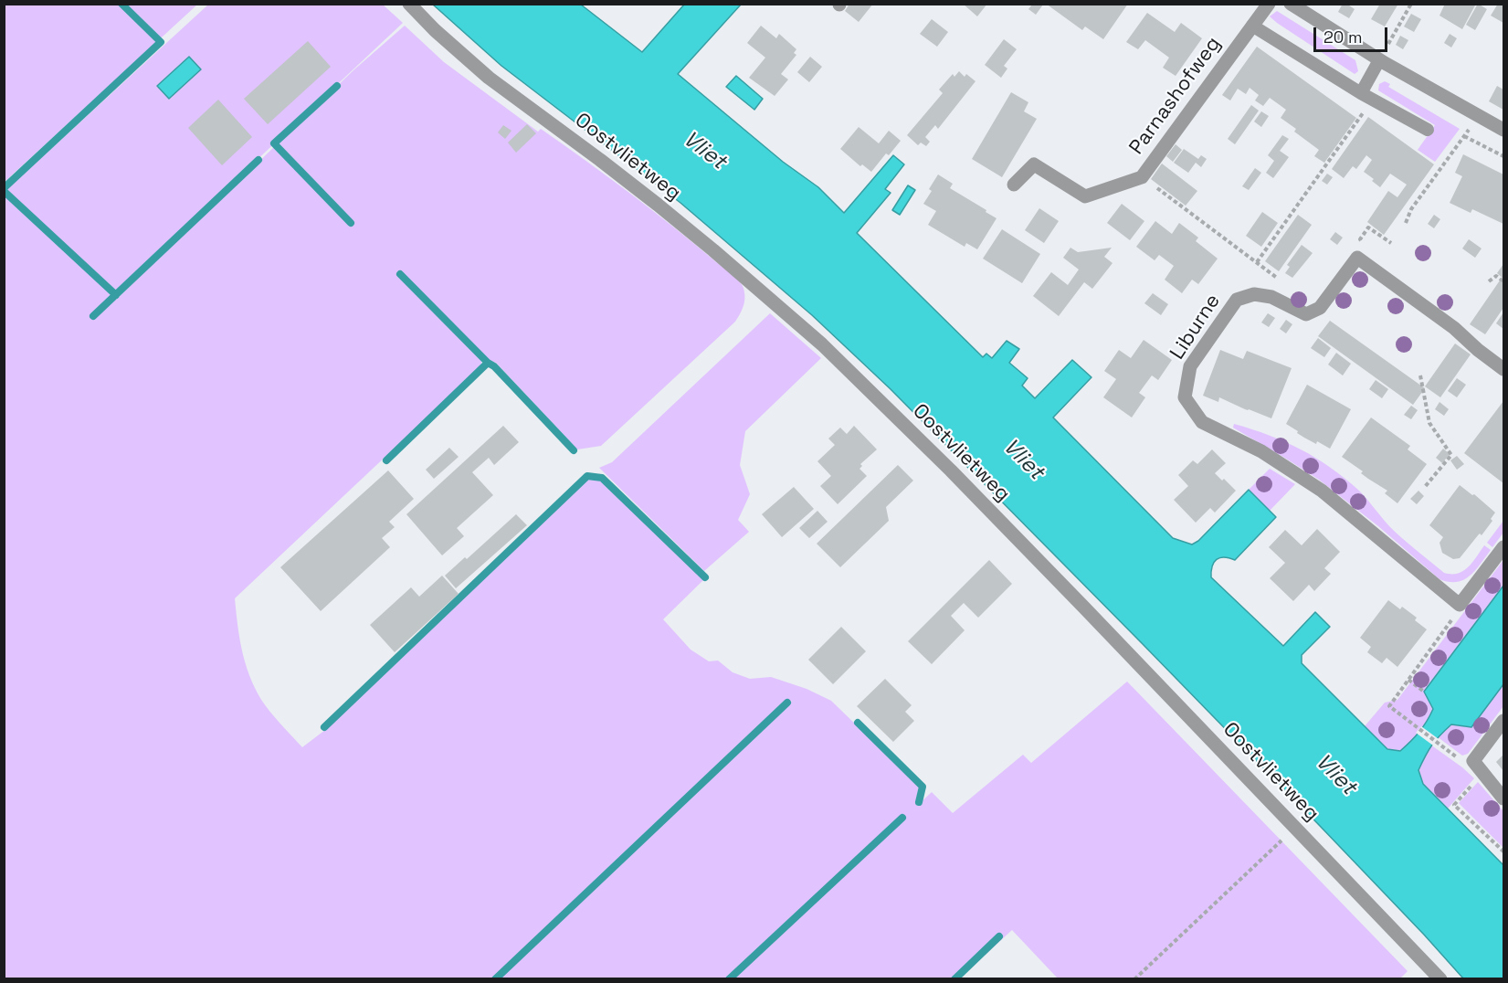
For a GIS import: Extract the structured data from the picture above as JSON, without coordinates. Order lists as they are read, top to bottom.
{
  "streets": {
    "street": ["Parnashofweg", "Oostvlietweg", "Liburne"]
  },
  "water": ["Vliet"],
  "scale_bar": "20 m"
}
